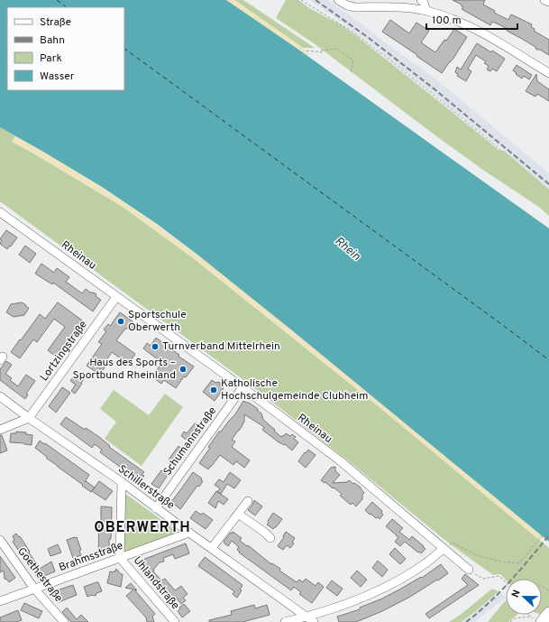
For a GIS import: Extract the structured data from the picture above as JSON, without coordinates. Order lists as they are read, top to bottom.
{
  "streets": {
    "street": [
      "Rheinau",
      "Lortzingstraße",
      "Schumannstraße",
      "Schillerstraße",
      "Brahmsstraße",
      "Goethestraße",
      "Uhlandstraße"
    ]
  },
  "crossings": [
    ["Rheinau", "Lortzingstraße"],
    ["Rheinau", "Schumannstraße"],
    ["Lortzingstraße", "Schillerstraße"],
    ["Schumannstraße", "Schillerstraße"],
    ["Schillerstraße", "Brahmsstraße"],
    ["Brahmsstraße", "Goethestraße"],
    ["Brahmsstraße", "Uhlandstraße"]
  ],
  "districts": ["OBERWERTH"],
  "water": ["Rhein"],
  "places": [
    "Sportschule Oberwerth",
    "Turnverband Mittelrhein",
    "Haus des Sports – Sportbund Rheinland",
    "Katholische Hochschulgemeinde Clubheim"
  ],
  "legend": [
    "Straße",
    "Bahn",
    "Park",
    "Wasser"
  ],
  "scale_bar": "100 m",
  "north": "left"
}
